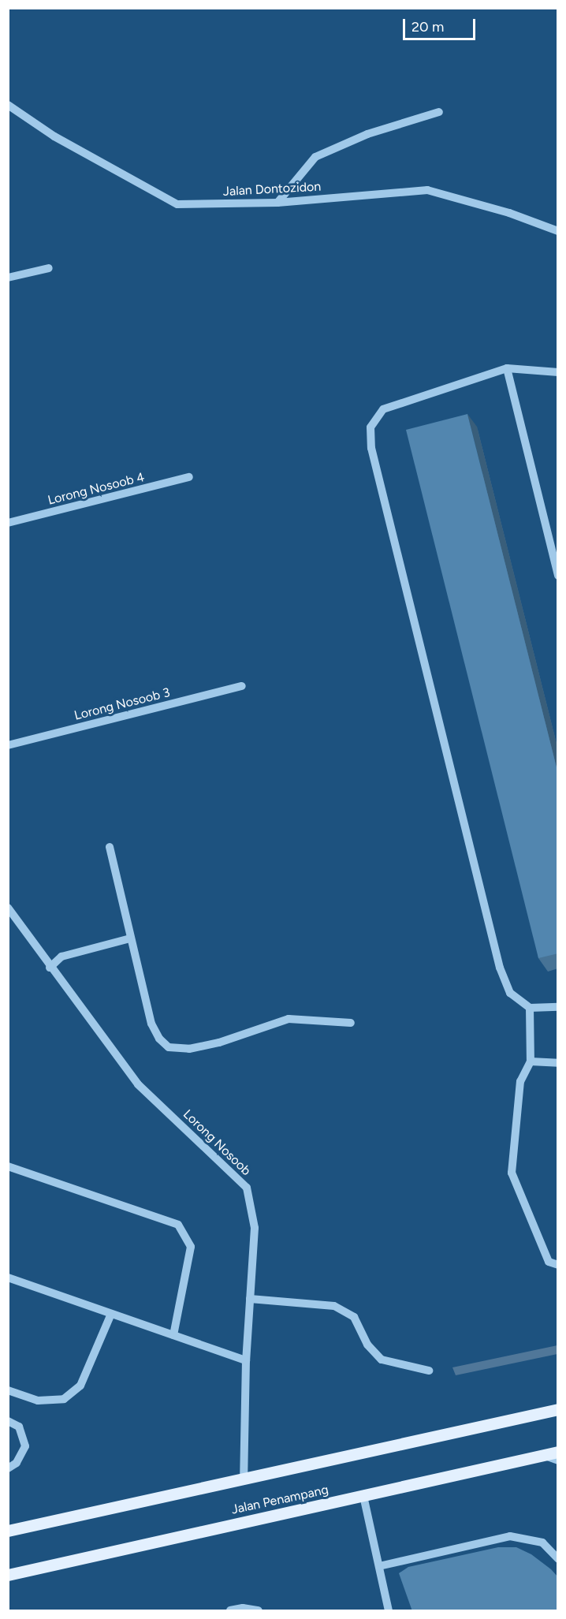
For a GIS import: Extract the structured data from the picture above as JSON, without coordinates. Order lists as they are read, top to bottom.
{
  "streets": {
    "main road": ["Jalan Penampang"],
    "street": [
      "Jalan Dontozidon",
      "Lorong Nosoob 4",
      "Lorong Nosoob 3",
      "Lorong Nosoob"
    ]
  },
  "crossings": [
    ["Lorong Nosoob", "Jalan Penampang"]
  ],
  "scale_bar": "20 m"
}
